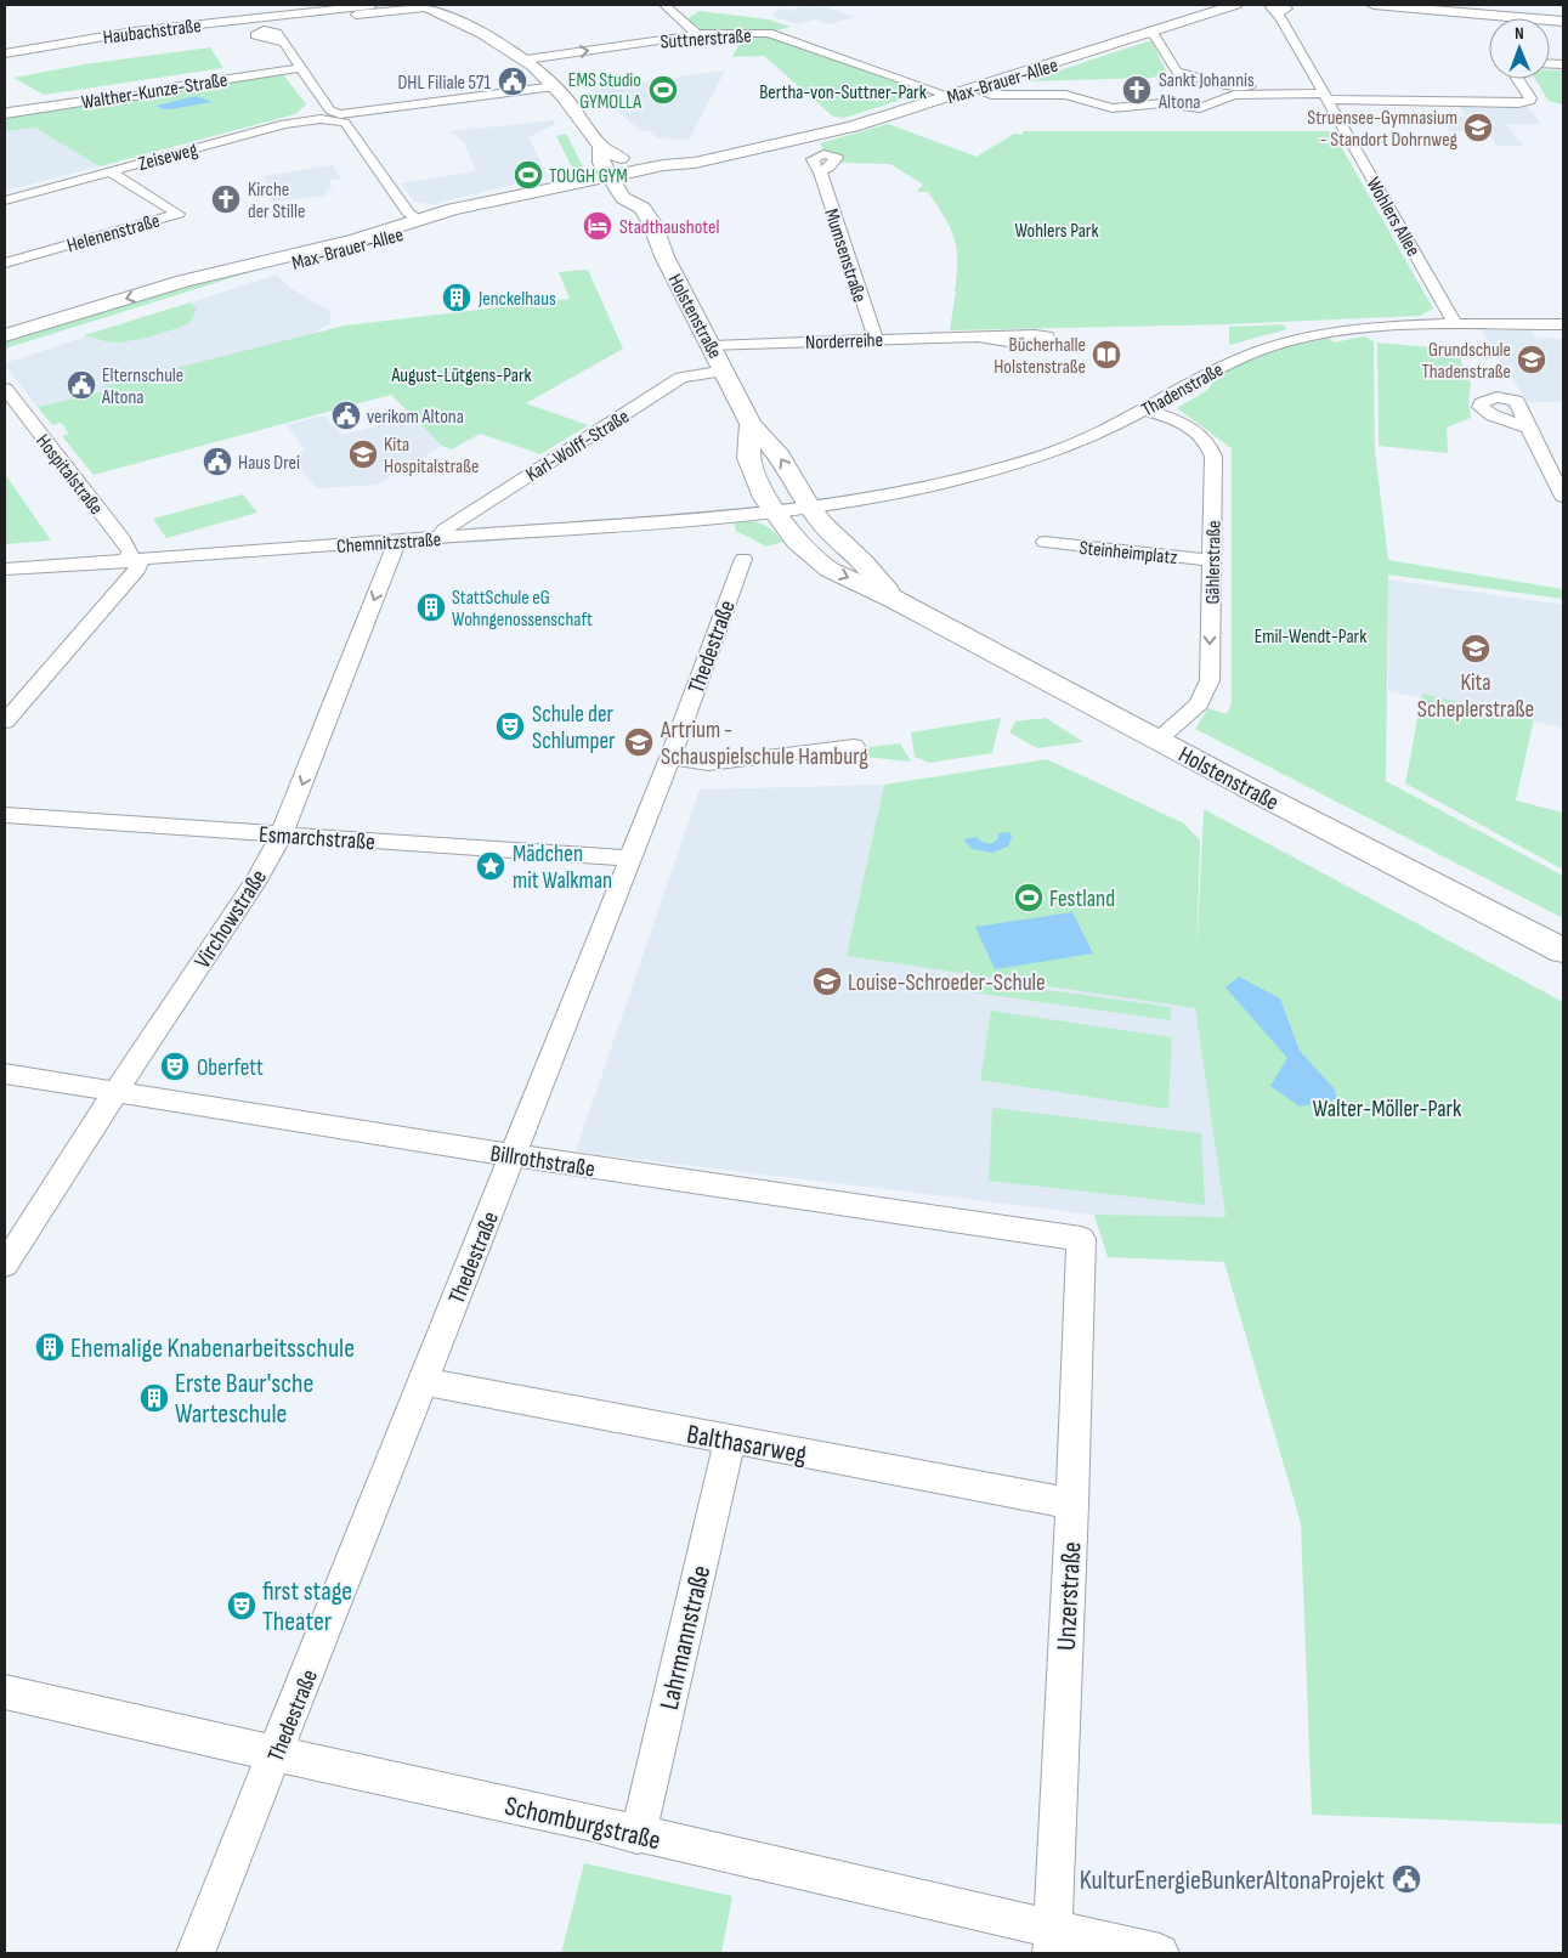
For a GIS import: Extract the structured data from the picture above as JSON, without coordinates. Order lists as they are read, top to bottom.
{
  "streets": {
    "main road": ["Max-Brauer-Allee", "Holstenstraße"],
    "street": [
      "Haubachstraße",
      "Suttnerstraße",
      "Walther-Kunze-Straße",
      "Zeiseweg",
      "Wohlers Allee",
      "Helenenstraße",
      "Mumsenstraße",
      "Norderreihe",
      "Thadenstraße",
      "Karl-Wolff-Straße",
      "Hospitalstraße",
      "Chemnitzstraße",
      "Steinheimplatz",
      "Gählerstraße",
      "Thedestraße",
      "Esmarchstraße",
      "Virchowstraße",
      "Billrothstraße",
      "Balthasarweg",
      "Unzerstraße",
      "Lahrmannstraße",
      "Schomburgstraße"
    ]
  },
  "crossings": [
    ["Suttnerstraße", "Max-Brauer-Allee"],
    ["Max-Brauer-Allee", "Holstenstraße"],
    ["Zeiseweg", "Helenenstraße"],
    ["Wohlers Allee", "Thadenstraße"],
    ["Mumsenstraße", "Norderreihe"],
    ["Holstenstraße", "Norderreihe"],
    ["Holstenstraße", "Thadenstraße"],
    ["Holstenstraße", "Karl-Wolff-Straße"],
    ["Holstenstraße", "Chemnitzstraße"],
    ["Holstenstraße", "Gählerstraße"],
    ["Thadenstraße", "Chemnitzstraße"],
    ["Thadenstraße", "Gählerstraße"],
    ["Karl-Wolff-Straße", "Chemnitzstraße"],
    ["Hospitalstraße", "Chemnitzstraße"],
    ["Chemnitzstraße", "Virchowstraße"],
    ["Steinheimplatz", "Gählerstraße"],
    ["Thedestraße", "Esmarchstraße"],
    ["Thedestraße", "Billrothstraße"],
    ["Thedestraße", "Balthasarweg"],
    ["Thedestraße", "Schomburgstraße"],
    ["Esmarchstraße", "Virchowstraße"],
    ["Virchowstraße", "Billrothstraße"],
    ["Billrothstraße", "Unzerstraße"],
    ["Balthasarweg", "Unzerstraße"],
    ["Balthasarweg", "Lahrmannstraße"],
    ["Unzerstraße", "Schomburgstraße"],
    ["Lahrmannstraße", "Schomburgstraße"]
  ],
  "one_way": ["Suttnerstraße", "Gählerstraße", "Virchowstraße"],
  "parks": [
    "Bertha-von-Suttner-Park",
    "Wohlers Park",
    "August-Lütgens-Park",
    "Emil-Wendt-Park",
    "Walter-Möller-Park"
  ],
  "places": {
    "public building": [
      "DHL Filiale 571",
      "Elternschule Altona",
      "verikom Altona",
      "Haus Drei",
      "KulturEnergieBunkerAltonaProjekt"
    ],
    "sports": ["EMS Studio GYMOLLA", "TOUGH GYM", "Festland"],
    "church": ["Sankt Johannis Altona", "Kirche der Stille"],
    "school or university": [
      "Struensee-Gymnasium - Standort Dohrnweg",
      "Grundschule Thadenstraße",
      "Kita Hospitalstraße",
      "Kita Scheplerstraße",
      "Artrium - Schauspielschule Hamburg",
      "Louise-Schroeder-Schule"
    ],
    "hotel": ["Stadthaushotel"],
    "building": [
      "Jenckelhaus",
      "StattSchule eG Wohngenossenschaft",
      "Ehemalige Knabenarbeitsschule",
      "Erste Baur'sche Warteschule"
    ],
    "library": ["Bücherhalle Holstenstraße"],
    "theatre": ["Schule der Schlumper", "Oberfett", "first stage Theater"],
    "place": ["Mädchen mit Walkman"]
  },
  "north": "top"
}
